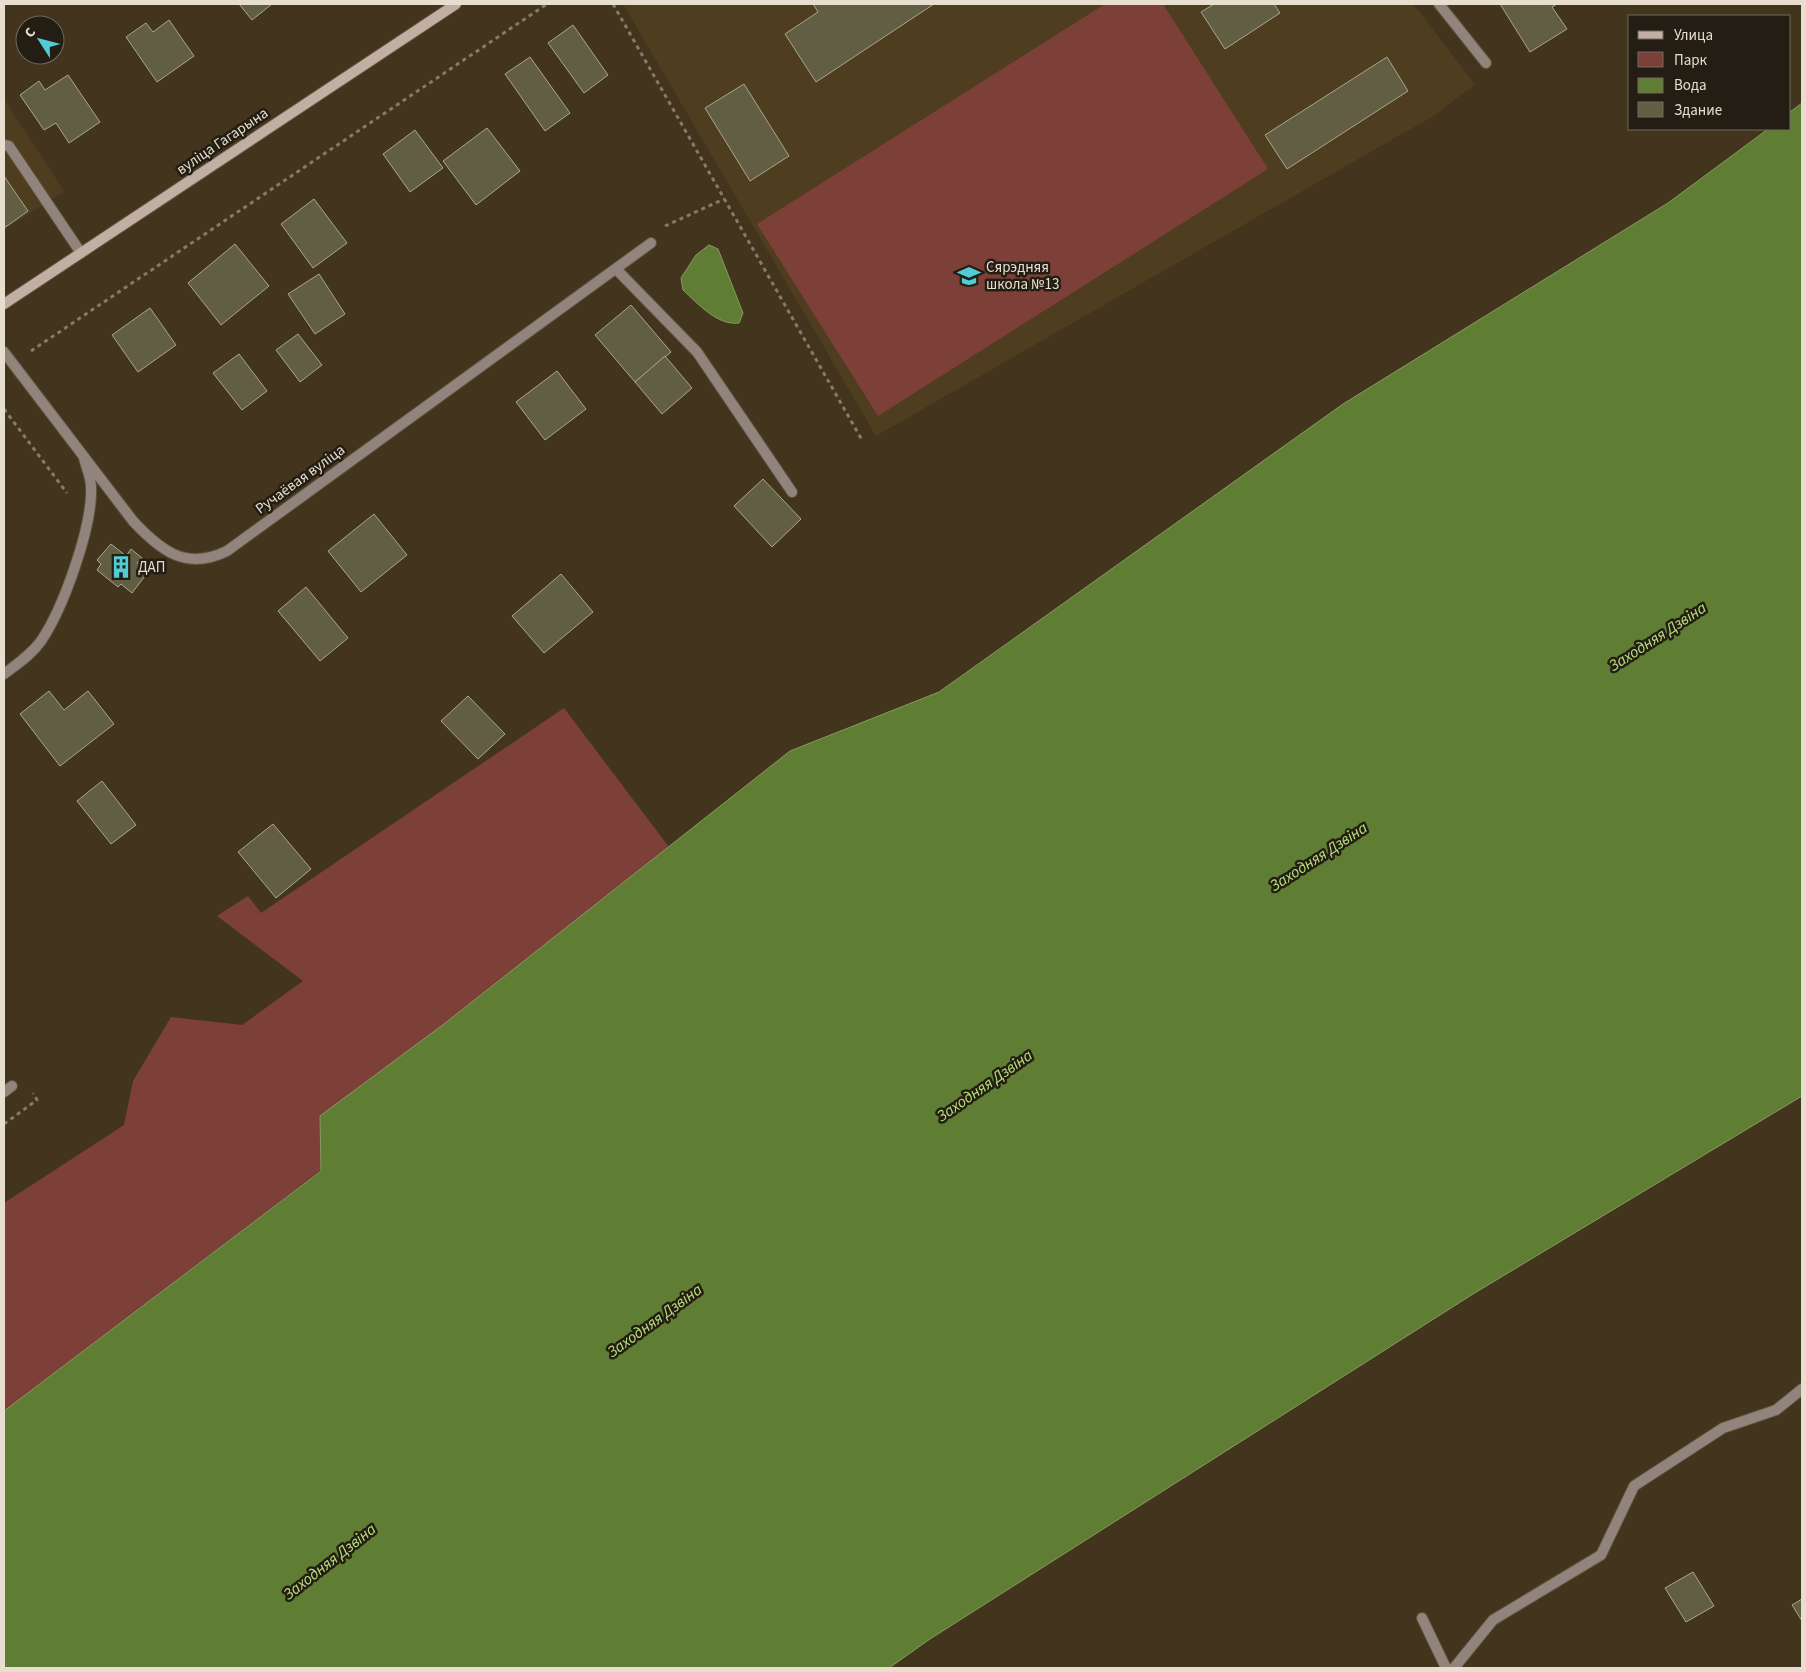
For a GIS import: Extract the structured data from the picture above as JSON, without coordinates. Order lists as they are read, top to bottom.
{
  "streets": {
    "main road": ["вуліца Гагарына"],
    "street": ["Ручаёвая вуліца"]
  },
  "water": ["Заходняя Дзвіна"],
  "places": {
    "school or university": ["Сярэдняя школа №13"],
    "building": ["ДАП"]
  },
  "legend": [
    "Улица",
    "Парк",
    "Вода",
    "Здание"
  ],
  "north": "top left"
}
